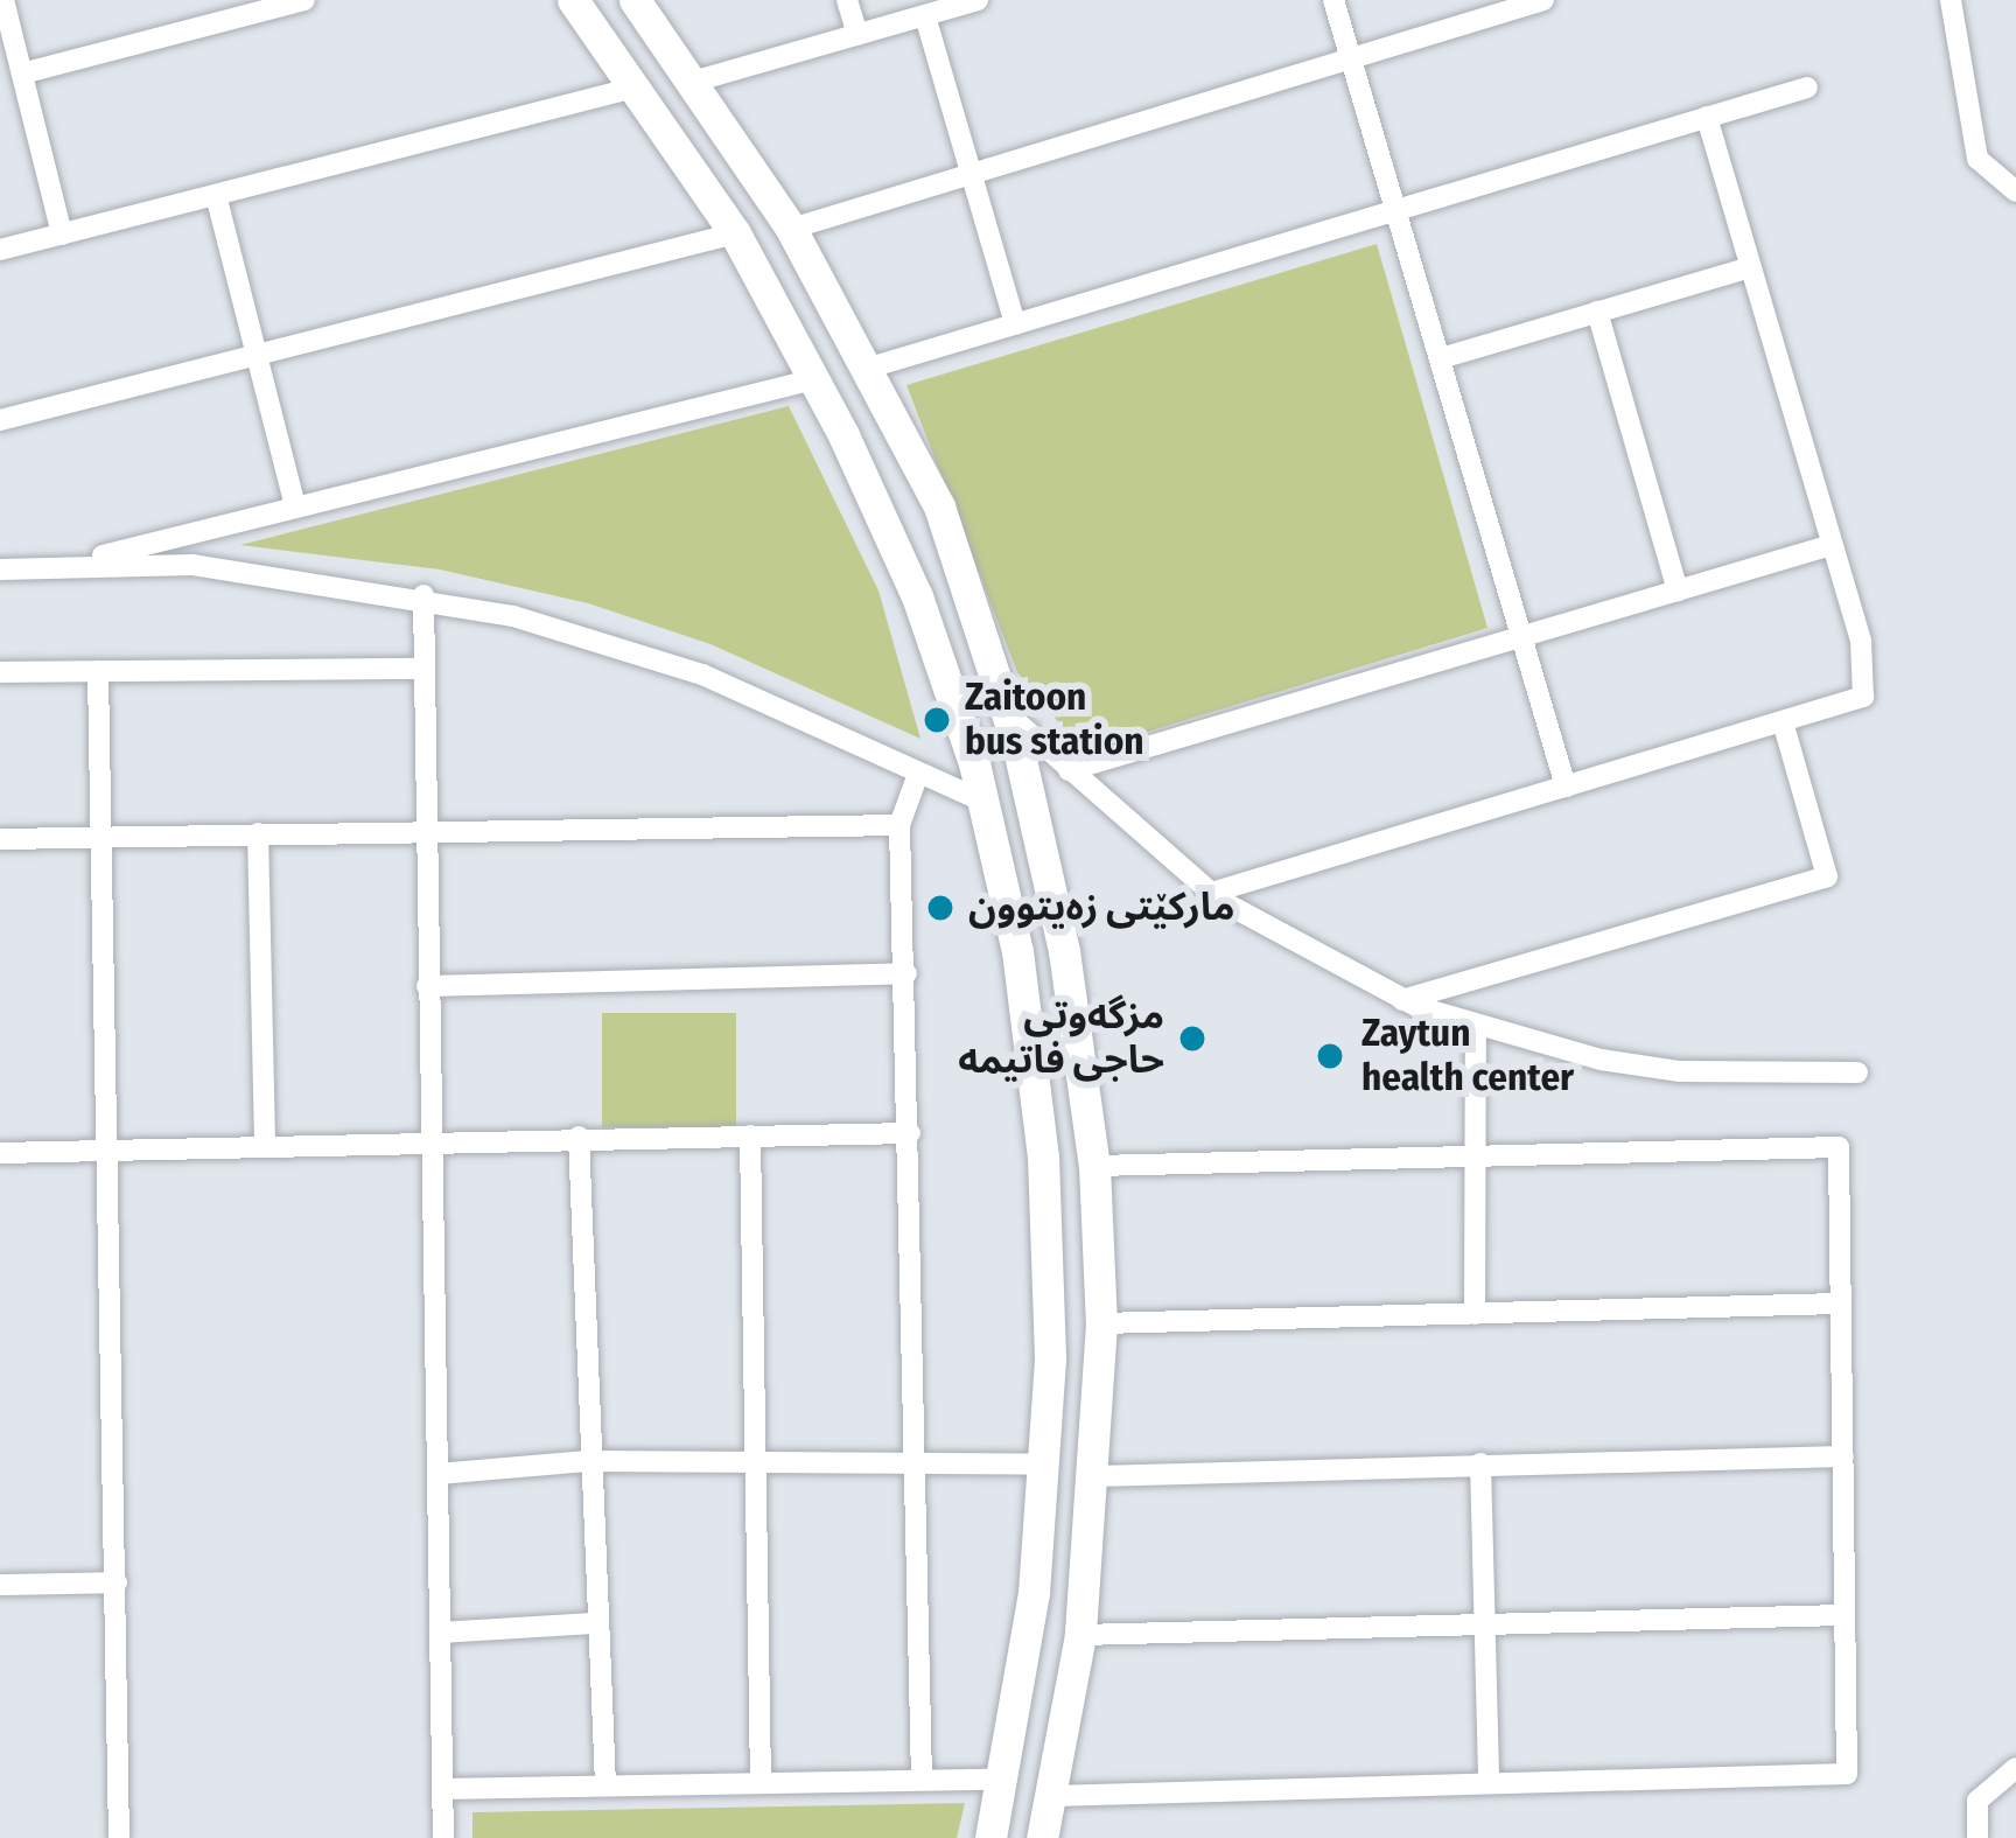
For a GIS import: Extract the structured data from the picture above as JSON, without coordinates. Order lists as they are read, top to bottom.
{
  "places": [
    "Zaitoon bus station",
    "مارکێتی زەیتوون",
    "مزگەوتی حاجی فاتیمە",
    "Zaytun health center"
  ]
}
